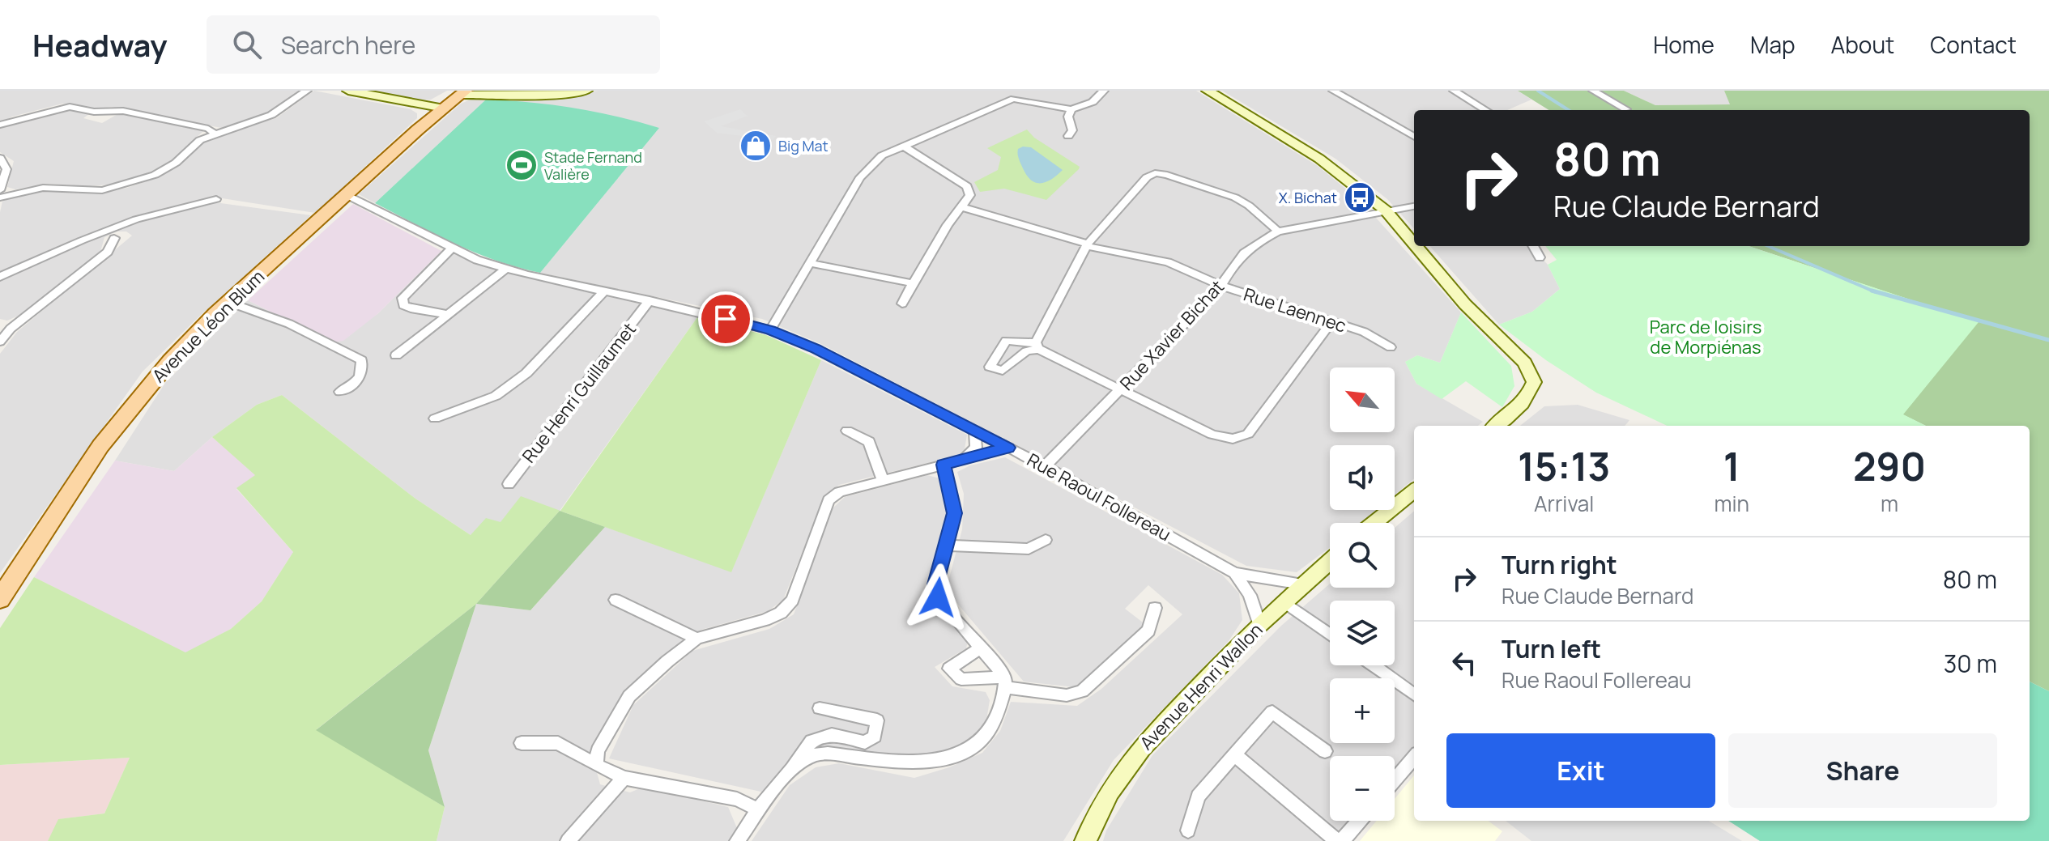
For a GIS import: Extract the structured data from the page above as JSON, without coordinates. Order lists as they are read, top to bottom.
{
  "streets": {
    "main road": ["Avenue Léon Blum"],
    "street": [
      "Rue Laennec",
      "Rue Xavier Bichat",
      "Rue Henri Guillaumet",
      "Rue Raoul Follereau",
      "Avenue Henri Wallon"
    ]
  },
  "crossings": [
    ["Rue Laennec", "Rue Xavier Bichat"],
    ["Avenue Léon Blum", "Rue Raoul Follereau"],
    ["Rue Xavier Bichat", "Rue Raoul Follereau"],
    ["Rue Henri Guillaumet", "Rue Raoul Follereau"],
    ["Rue Raoul Follereau", "Avenue Henri Wallon"]
  ],
  "parks": ["Parc de loisirs de Morpiénas"],
  "places": {
    "shop": ["Big Mat"],
    "sports": ["Stade Fernand Valière"],
    "bus stop": ["X. Bichat"]
  },
  "north": "top left",
  "page": {
    "header": "Headway",
    "search": "Search here",
    "nav": [
      "Home",
      "Map",
      "About",
      "Contact"
    ],
    "turn": ["80 m", "Rue Claude Bernard"],
    "map_buttons": ["+", "−"],
    "eta": [
      "15:13",
      "Arrival",
      "1",
      "min",
      "290",
      "m"
    ],
    "list": [
      {
        "name": "Turn right",
        "note": "Rue Claude Bernard",
        "value": "80 m"
      },
      {
        "name": "Turn left",
        "note": "Rue Raoul Follereau",
        "value": "30 m"
      }
    ],
    "buttons": ["Exit", "Share"]
  }
}
